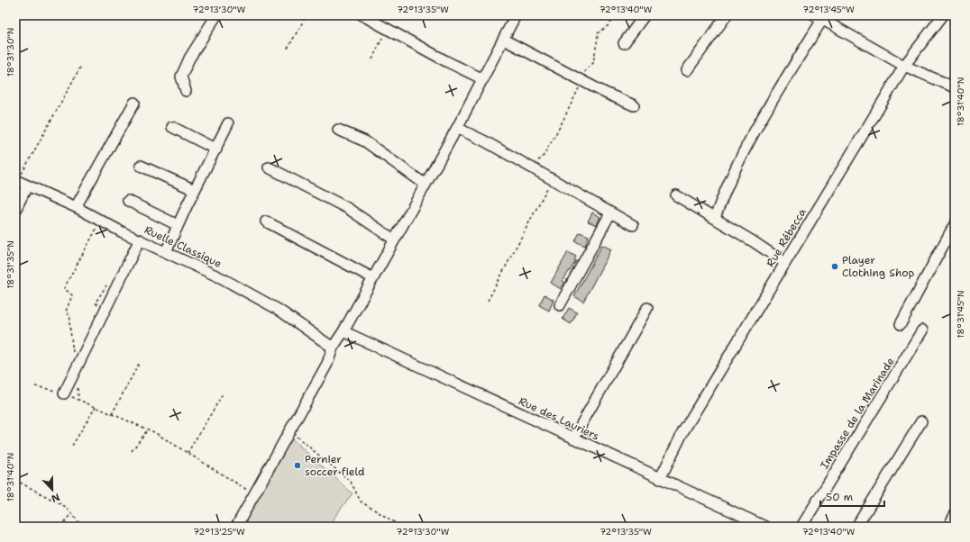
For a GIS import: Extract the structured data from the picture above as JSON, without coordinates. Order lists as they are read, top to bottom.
{
  "streets": {
    "street": [
      "Rue Rébecca",
      "Ruelle Classique",
      "Impasse de la Marinade",
      "Rue des Lauriers"
    ]
  },
  "crossings": [
    ["Rue Rébecca", "Rue des Lauriers"]
  ],
  "places": ["Player Clothing Shop", "Pernier soccer field"],
  "scale_bar": "50 m",
  "north": "bottom",
  "coordinates": [
    "72°13'30\"W",
    "72°13'35\"W",
    "72°13'40\"W",
    "72°13'45\"W",
    "18°31'30\"N",
    "18°31'40\"N",
    "18°31'35\"N",
    "18°31'45\"N",
    "72°13'25\"W"
  ]
}
